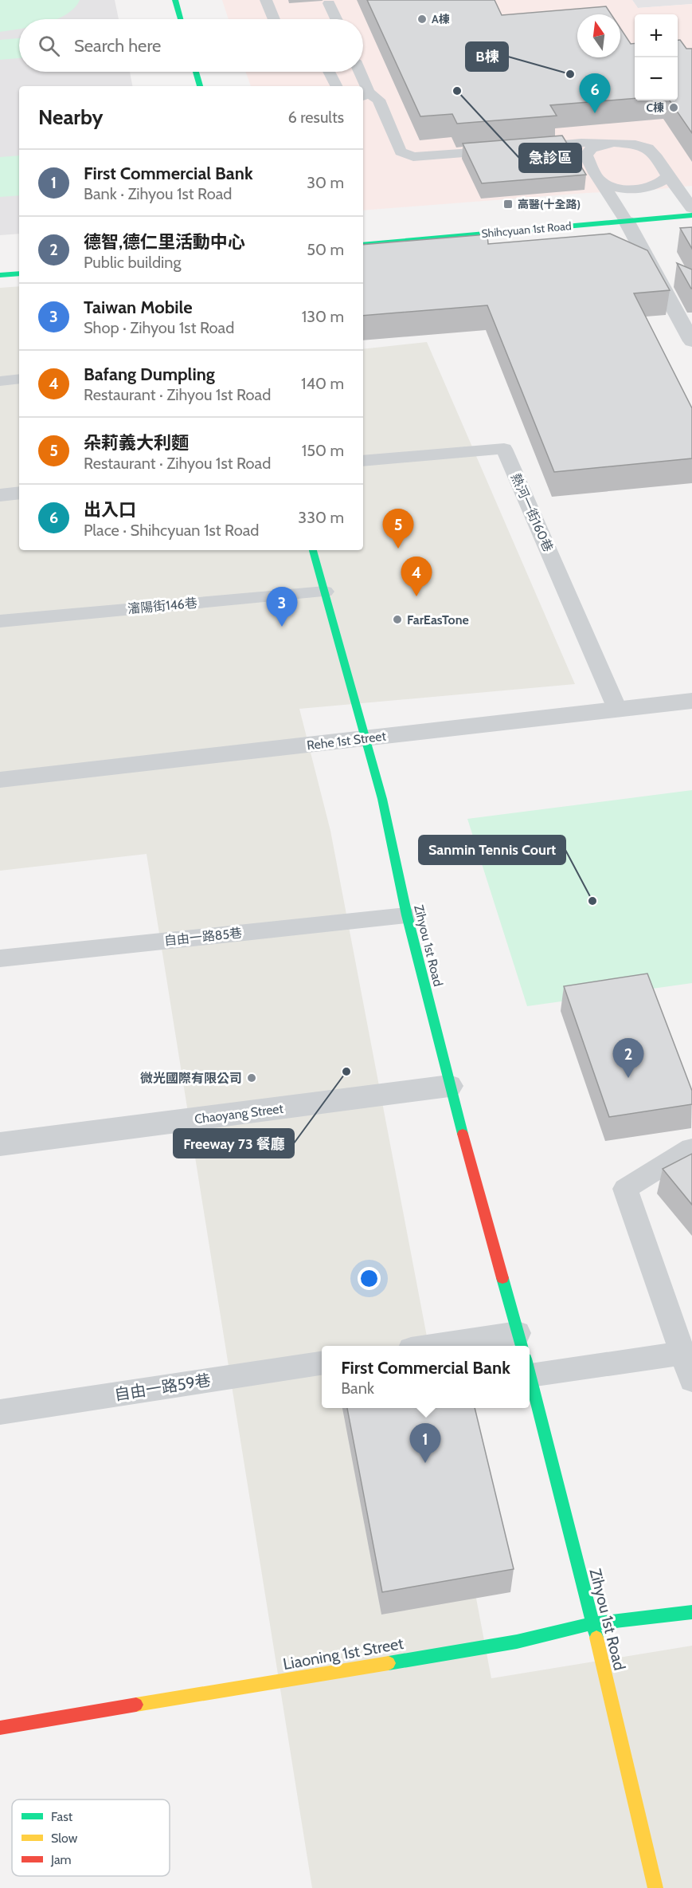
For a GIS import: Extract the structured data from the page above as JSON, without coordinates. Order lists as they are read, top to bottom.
{
  "streets": {
    "street": [
      "Shihcyuan 1st Road",
      "Rehe 1st Street",
      "Zihyou 1st Road",
      "Chaoyang Street",
      "Liaoning 1st Street"
    ],
    "lane": [
      "熱河一街160巷",
      "瀋陽街146巷",
      "自由一路85巷",
      "自由一路59巷"
    ]
  },
  "crossings": [
    ["熱河一街160巷", "Rehe 1st Street"],
    ["瀋陽街146巷", "Zihyou 1st Road"],
    ["Rehe 1st Street", "Zihyou 1st Road"],
    ["自由一路85巷", "Zihyou 1st Road"],
    ["Zihyou 1st Road", "Chaoyang Street"],
    ["Zihyou 1st Road", "Liaoning 1st Street"]
  ],
  "places": {
    "other": [
      "A棟",
      "B棟",
      "急診區",
      "C棟",
      "FarEasTone",
      "Sanmin Tennis Court",
      "Freeway 73 餐廳",
      "微光國際有限公司"
    ],
    "transit": ["高醫(十全路)"]
  },
  "legend": ["Fast", "Slow", "Jam"],
  "north": "top",
  "page": {
    "map_buttons": ["+", "−"],
    "search": "Search here",
    "pins": [
      "6",
      "5",
      "4",
      "3",
      "2",
      "1"
    ],
    "heading": ["Nearby", "6 results"],
    "list": [
      {
        "mark": "1",
        "name": "First Commercial Bank",
        "note": "Bank · Zihyou 1st Road",
        "value": "30 m"
      },
      {
        "mark": "2",
        "name": "德智,德仁里活動中心",
        "note": "Public building",
        "value": "50 m"
      },
      {
        "mark": "3",
        "name": "Taiwan Mobile",
        "note": "Shop · Zihyou 1st Road",
        "value": "130 m"
      },
      {
        "mark": "4",
        "name": "Bafang Dumpling",
        "note": "Restaurant · Zihyou 1st Road",
        "value": "140 m"
      },
      {
        "mark": "5",
        "name": "朵莉義大利麵",
        "note": "Restaurant · Zihyou 1st Road",
        "value": "150 m"
      },
      {
        "mark": "6",
        "name": "出入口",
        "note": "Place · Shihcyuan 1st Road",
        "value": "330 m"
      }
    ],
    "popup": ["First Commercial Bank", "Bank"]
  }
}
